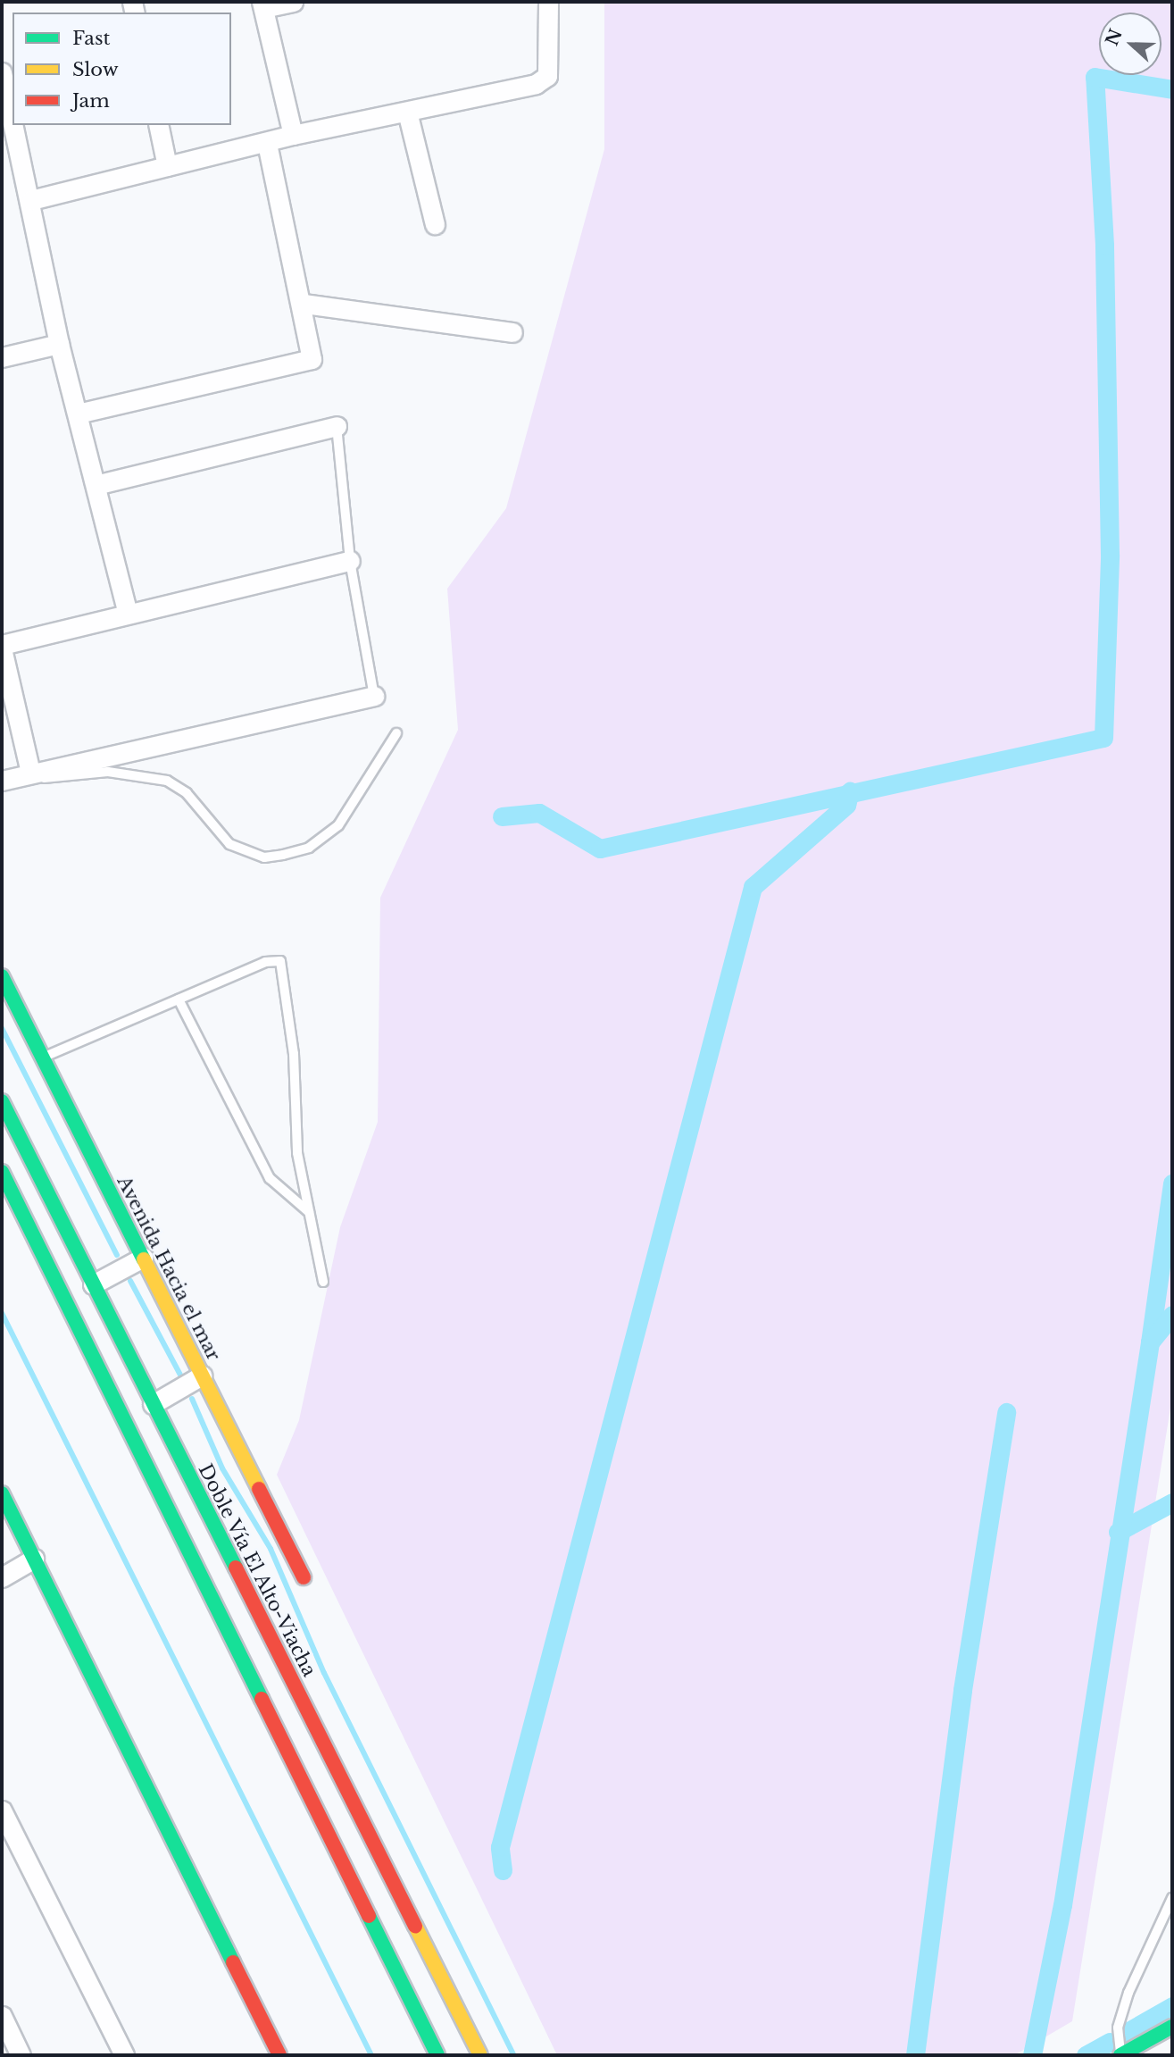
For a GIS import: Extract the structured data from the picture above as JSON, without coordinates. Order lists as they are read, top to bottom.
{
  "streets": {
    "main road": ["Avenida Hacia el mar", "Doble Vía El Alto-Viacha"]
  },
  "legend": ["Fast", "Slow", "Jam"],
  "north": "left"
}
